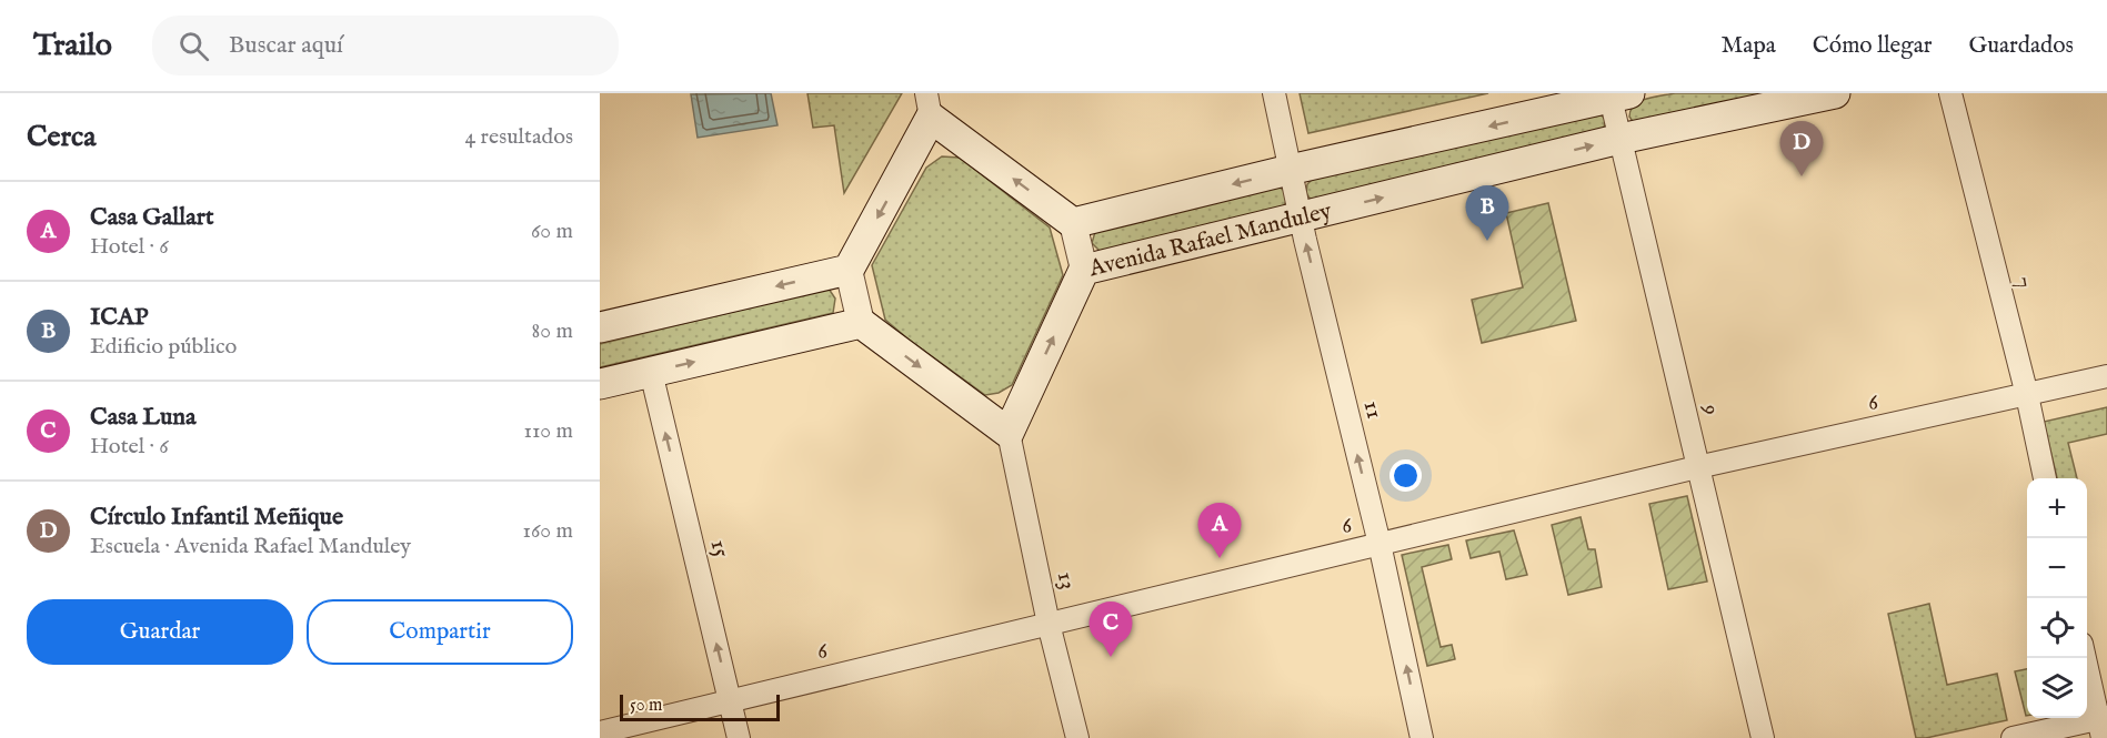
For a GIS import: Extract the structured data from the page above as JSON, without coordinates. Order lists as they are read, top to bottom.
{
  "streets": {
    "main road": ["Avenida Rafael Manduley"],
    "street": [
      "7",
      "6",
      "11",
      "9",
      "15",
      "13"
    ]
  },
  "crossings": [
    ["Avenida Rafael Manduley", "11"],
    ["Avenida Rafael Manduley", "9"],
    ["Avenida Rafael Manduley", "13"],
    ["7", "6"],
    ["6", "11"],
    ["6", "9"],
    ["6", "15"],
    ["6", "13"]
  ],
  "one_way": ["11", "15"],
  "scale_bar": "50 m",
  "page": {
    "header": "Trailo",
    "search": "Buscar aquí",
    "nav": ["Mapa", "Cómo llegar", "Guardados"],
    "heading": ["Cerca", "4 resultados"],
    "pins": [
      "D",
      "B",
      "A",
      "C"
    ],
    "list": [
      {
        "mark": "A",
        "name": "Casa Gallart",
        "note": "Hotel · 6",
        "value": "60 m"
      },
      {
        "mark": "B",
        "name": "ICAP",
        "note": "Edificio público",
        "value": "80 m"
      },
      {
        "mark": "C",
        "name": "Casa Luna",
        "note": "Hotel · 6",
        "value": "110 m"
      },
      {
        "mark": "D",
        "name": "Círculo Infantil Meñique",
        "note": "Escuela · Avenida Rafael Manduley",
        "value": "160 m"
      }
    ],
    "map_buttons": ["+", "−"],
    "buttons": ["Guardar", "Compartir"],
    "scale": "50 m"
  }
}
